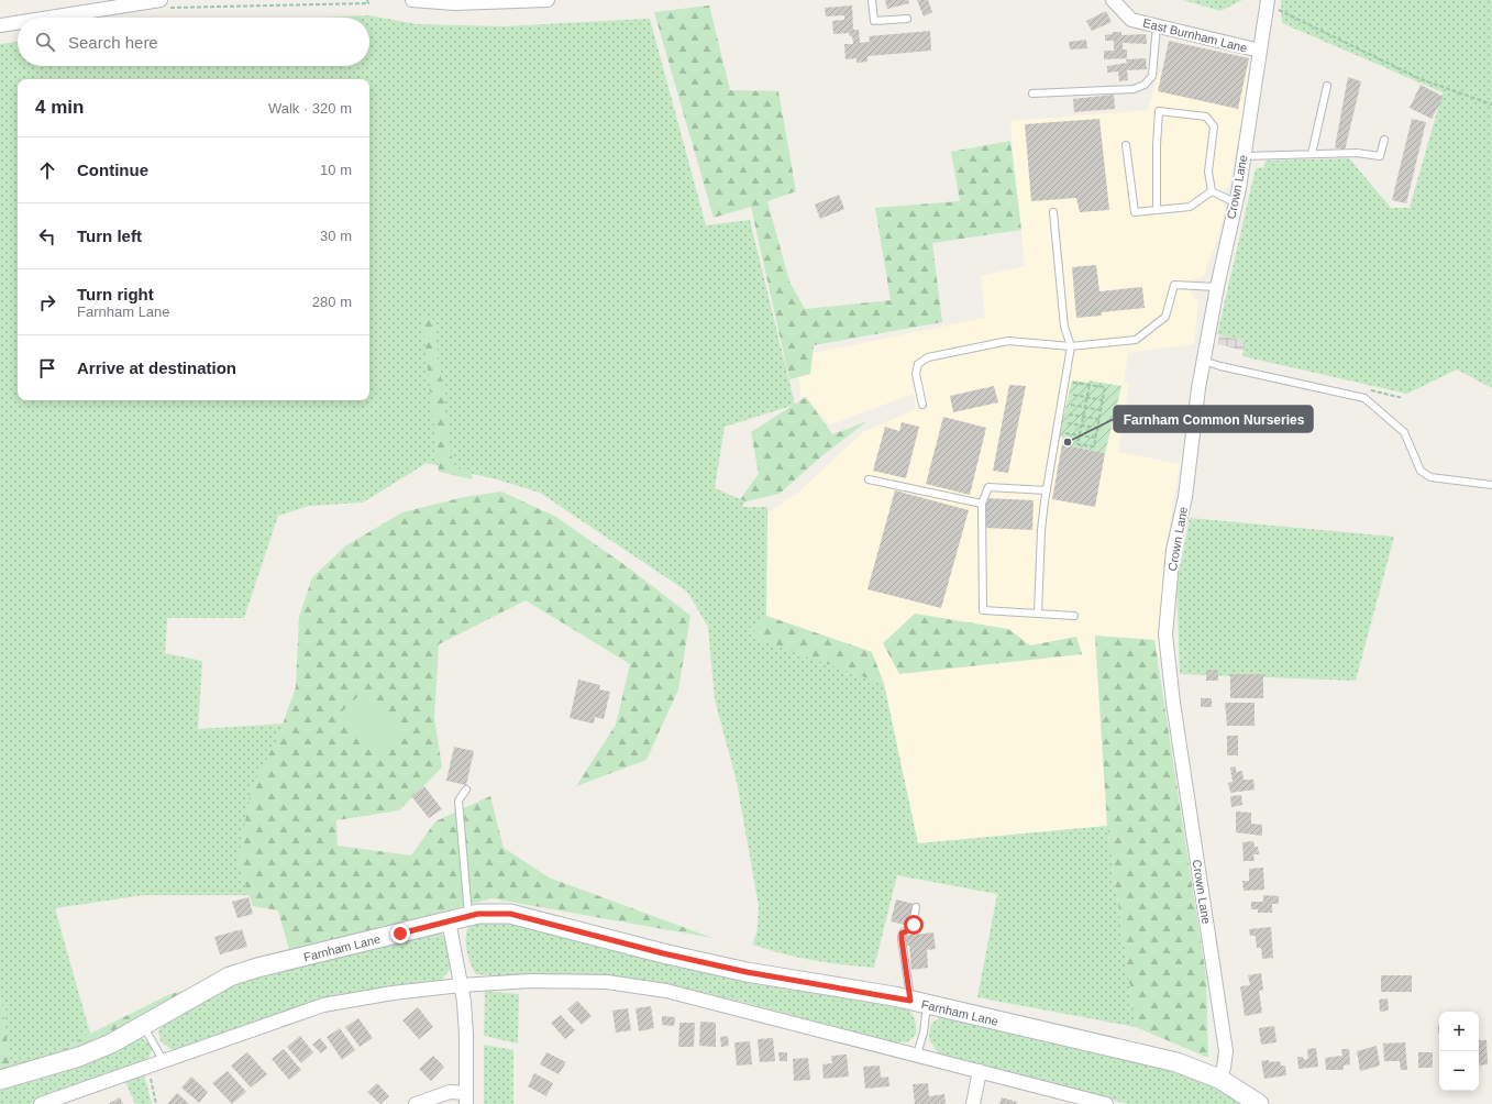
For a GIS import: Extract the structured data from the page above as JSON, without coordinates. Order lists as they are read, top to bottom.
{
  "streets": {
    "street": ["East Burnham Lane", "Crown Lane", "Farnham Lane"]
  },
  "crossings": [
    ["East Burnham Lane", "Crown Lane"],
    ["Crown Lane", "Farnham Lane"]
  ],
  "places": ["Farnham Common Nurseries"],
  "page": {
    "search": "Search here",
    "heading": ["4 min", "Walk · 320 m"],
    "list": [
      ["Continue", "10 m"],
      ["Turn left", "30 m"],
      ["Turn right", "Farnham Lane", "280 m"],
      "Arrive at destination"
    ],
    "map_buttons": ["+", "−"]
  }
}
